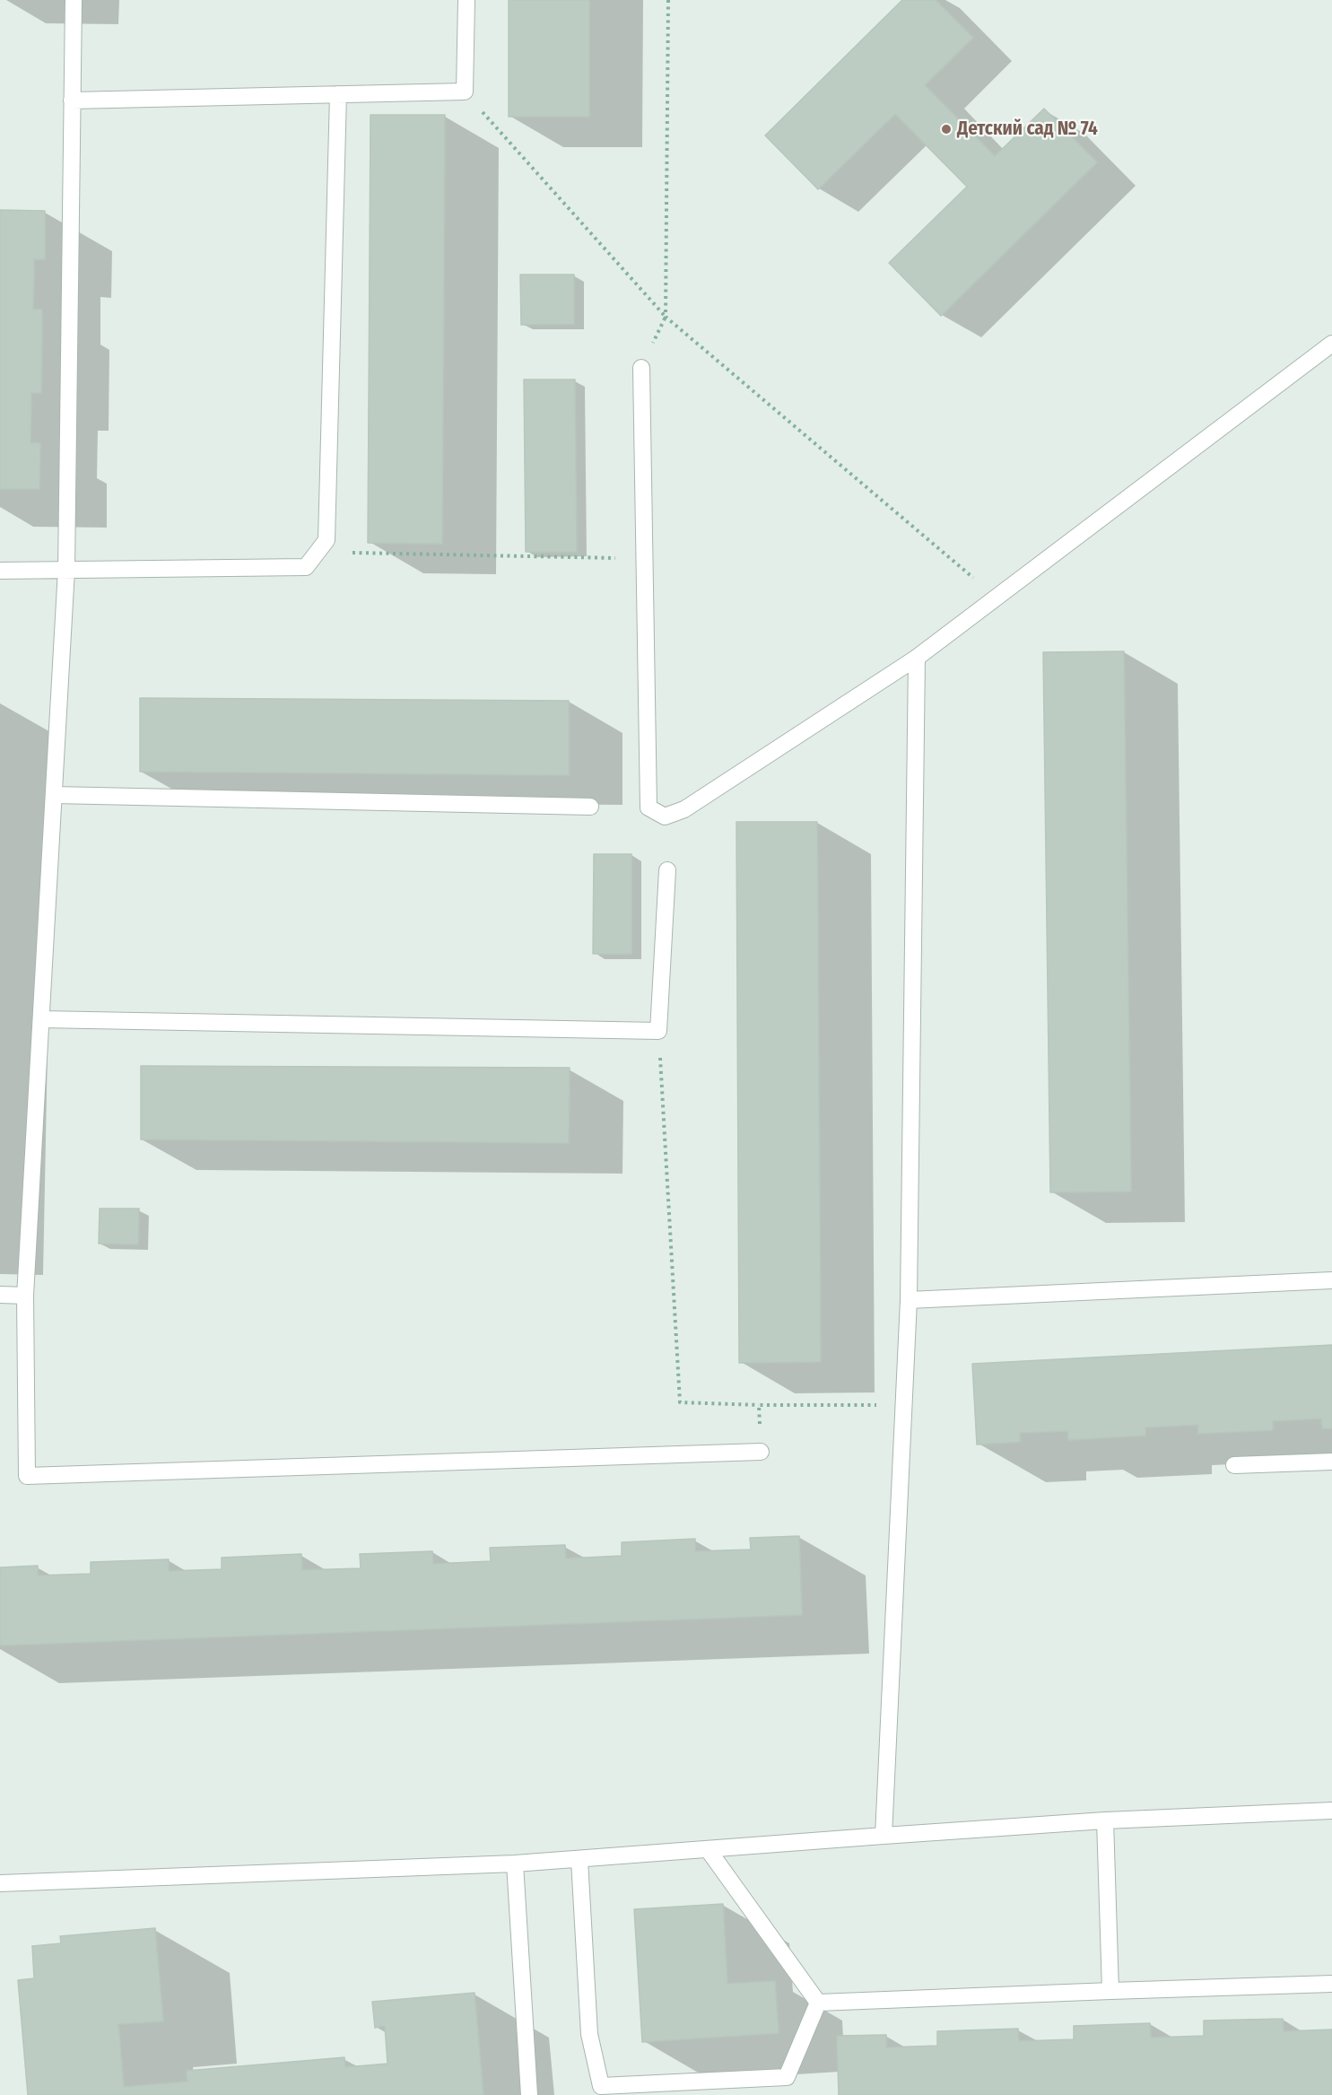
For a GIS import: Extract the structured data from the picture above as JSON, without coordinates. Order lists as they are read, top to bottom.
{
  "places": ["Детский сад № 74"]
}
